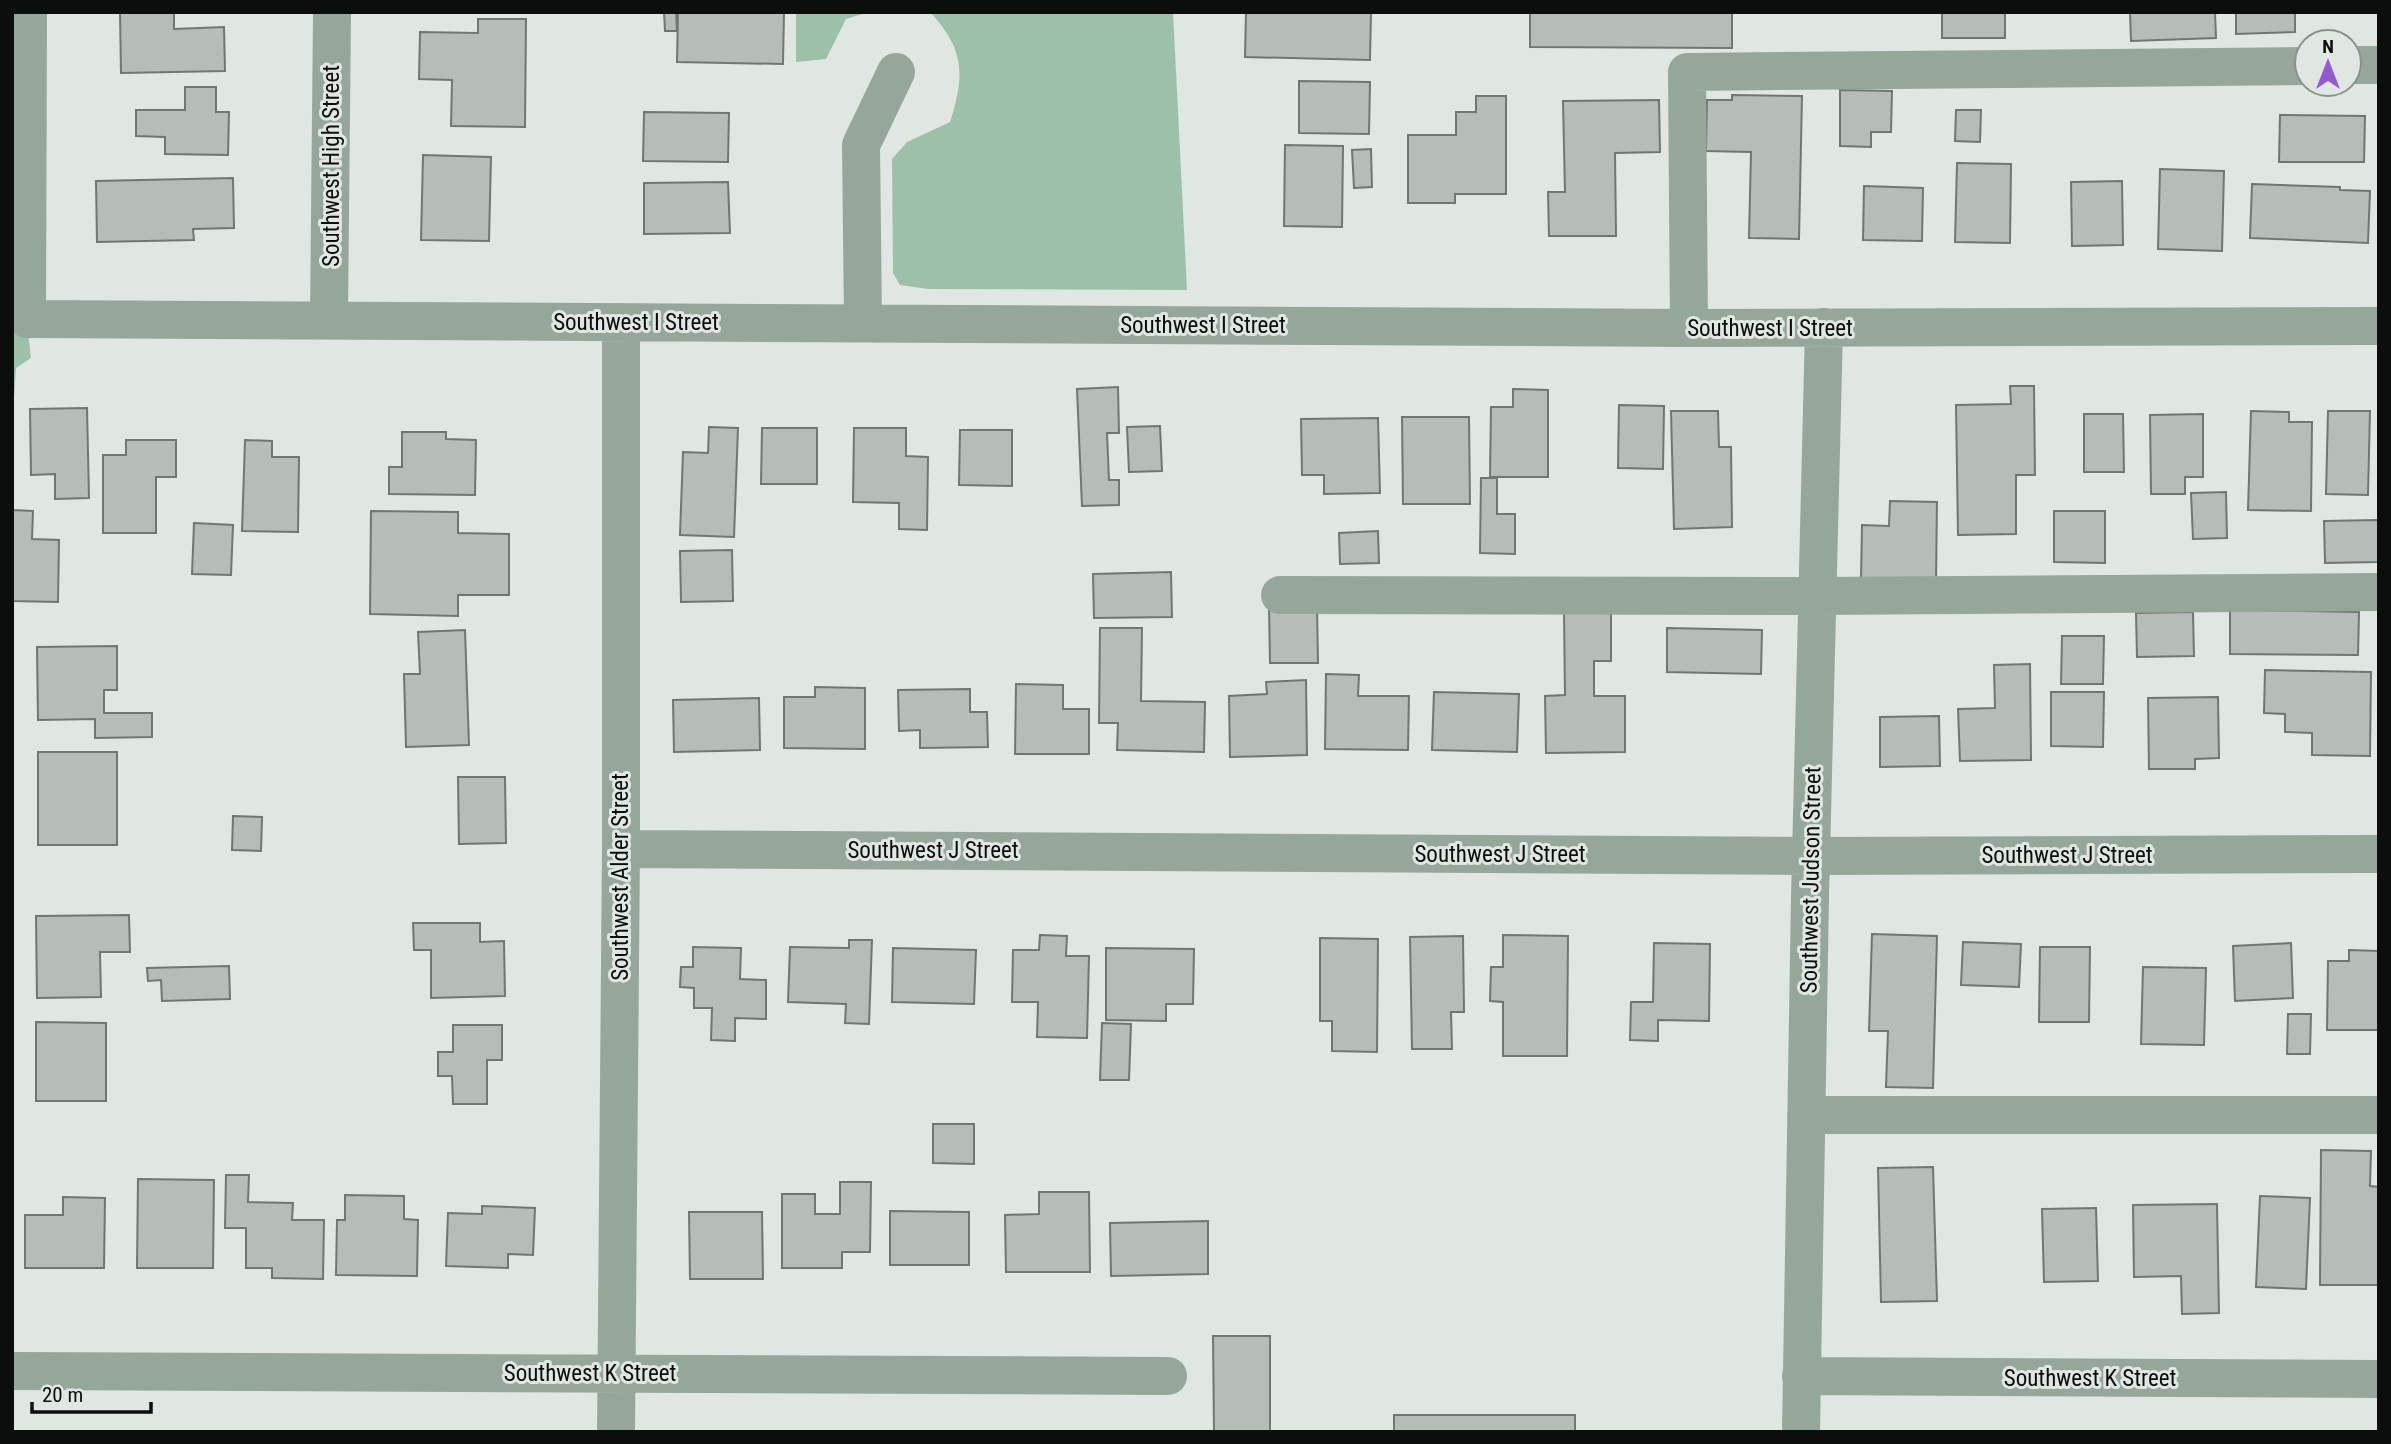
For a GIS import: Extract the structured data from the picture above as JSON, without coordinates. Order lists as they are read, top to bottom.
{
  "streets": {
    "street": [
      "Southwest High Street",
      "Southwest I Street",
      "Southwest J Street",
      "Southwest Alder Street",
      "Southwest Judson Street",
      "Southwest K Street"
    ]
  },
  "crossings": [
    ["Southwest High Street", "Southwest I Street"],
    ["Southwest I Street", "Southwest Alder Street"],
    ["Southwest I Street", "Southwest Judson Street"],
    ["Southwest J Street", "Southwest Alder Street"],
    ["Southwest J Street", "Southwest Judson Street"],
    ["Southwest Alder Street", "Southwest K Street"],
    ["Southwest Judson Street", "Southwest K Street"]
  ],
  "scale_bar": "20 m",
  "north": "top"
}
